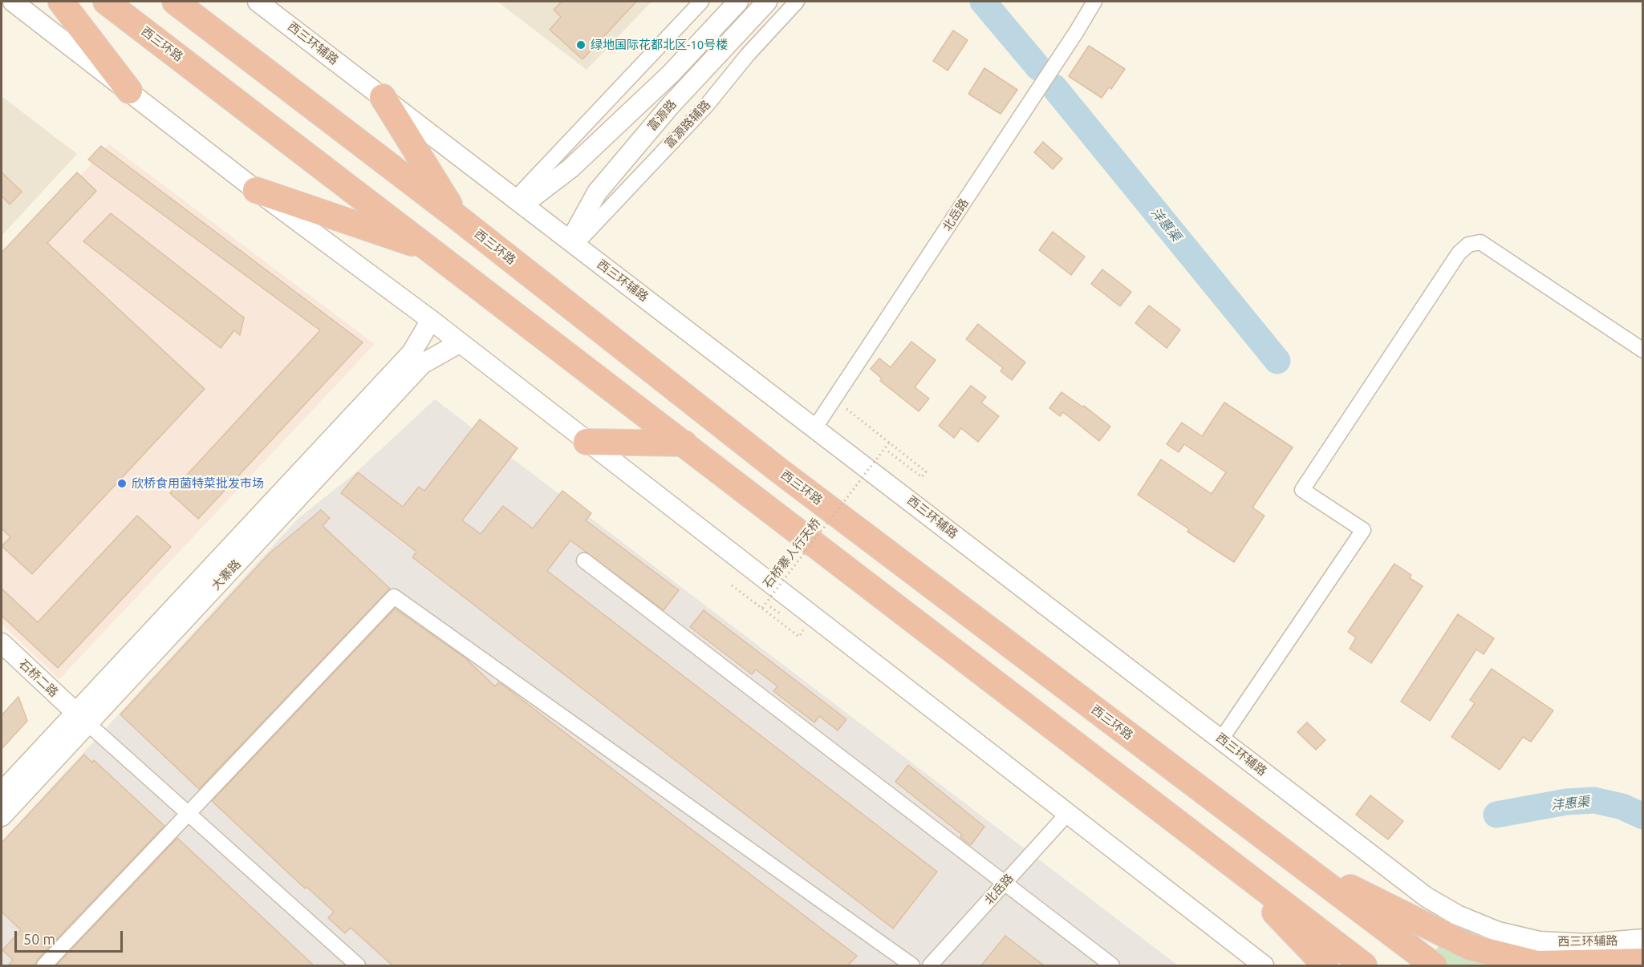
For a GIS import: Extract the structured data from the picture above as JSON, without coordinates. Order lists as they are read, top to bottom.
{
  "streets": {
    "highway": ["西三环路"],
    "main road": [
      "西三环辅路",
      "富源路",
      "大寨路",
      "石桥二路"
    ],
    "street": ["富源路辅路", "北岳路"],
    "path": ["石桥寨人行天桥"]
  },
  "crossings": [
    ["西三环辅路", "富源路"],
    ["西三环辅路", "富源路辅路"],
    ["西三环辅路", "北岳路"],
    ["富源路", "富源路辅路"],
    ["大寨路", "石桥二路"]
  ],
  "water": ["沣惠渠"],
  "places": ["绿地国际花都北区-10号楼", "欣桥食用菌特菜批发市场"],
  "scale_bar": "50 m"
}
